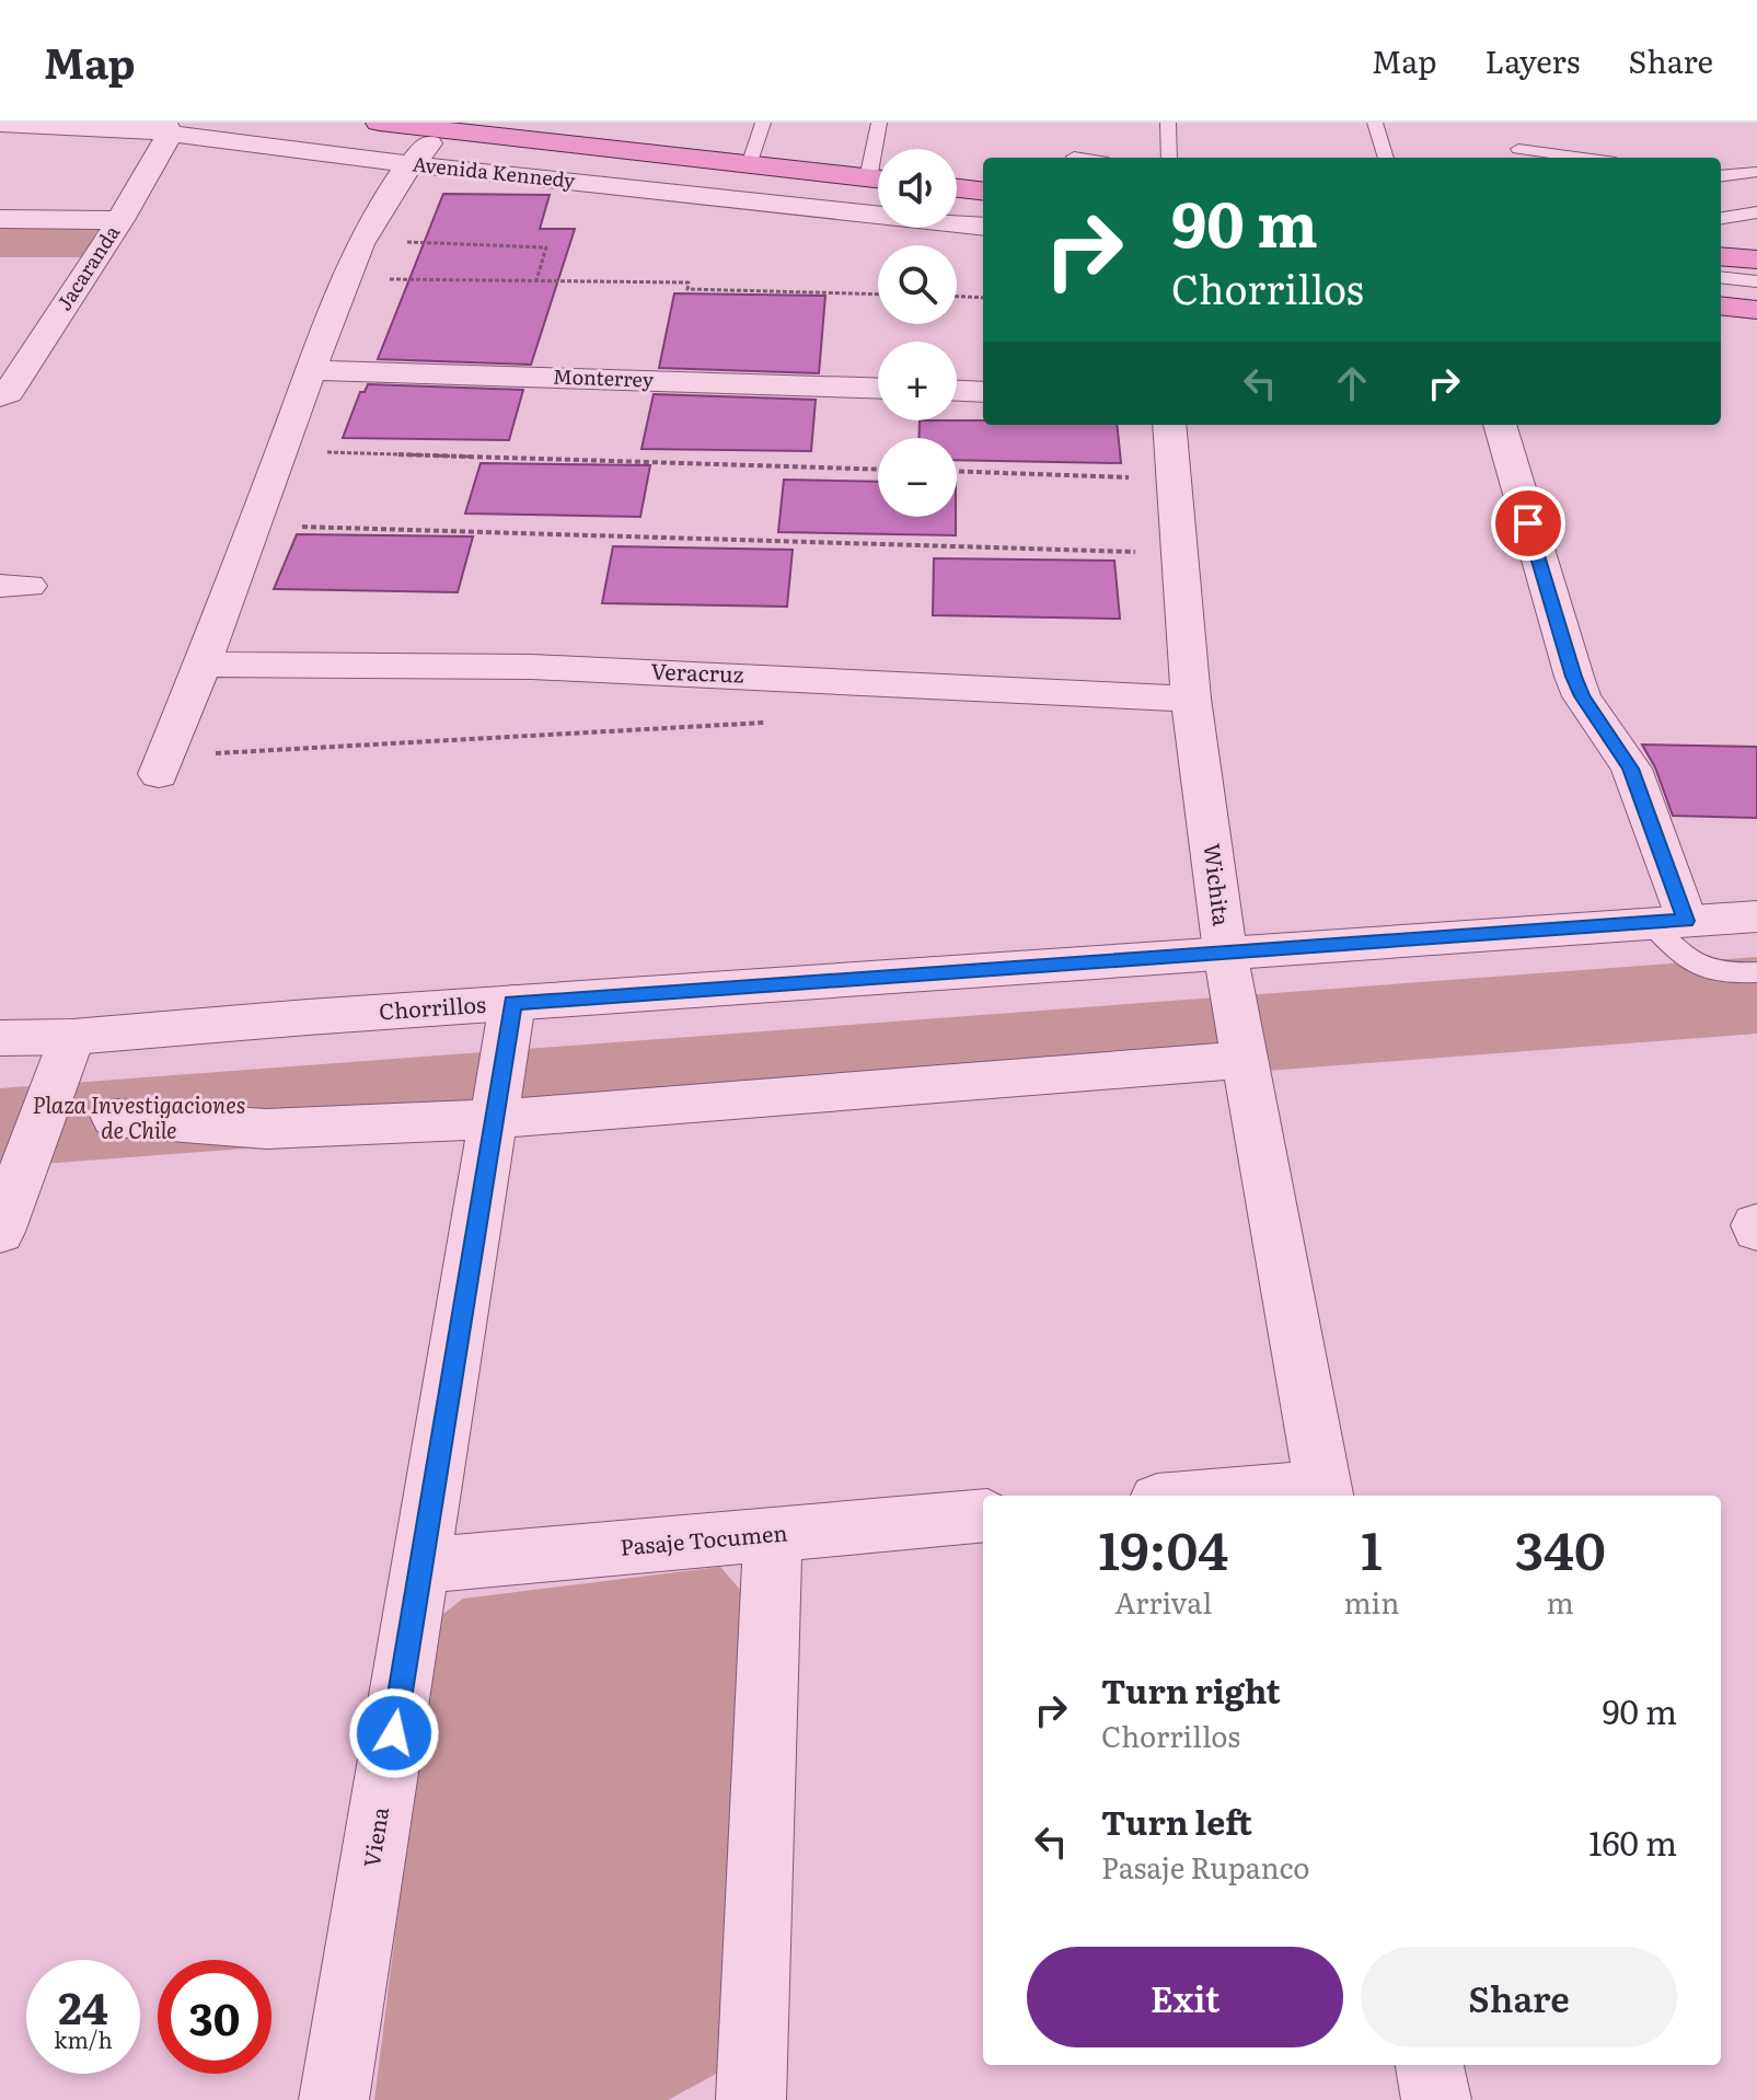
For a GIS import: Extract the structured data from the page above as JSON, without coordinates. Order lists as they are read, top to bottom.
{
  "streets": {
    "main road": ["Avenida Kennedy"],
    "street": [
      "Jacaranda",
      "Monterrey",
      "Veracruz",
      "Wichita",
      "Chorrillos",
      "Pasaje Tocumen",
      "Viena"
    ]
  },
  "crossings": [
    ["Avenida Kennedy", "Jacaranda"],
    ["Veracruz", "Wichita"],
    ["Wichita", "Chorrillos"],
    ["Chorrillos", "Viena"],
    ["Pasaje Tocumen", "Viena"]
  ],
  "parks": ["Plaza Investigaciones de Chile"],
  "page": {
    "header": "Map",
    "nav": ["Map", "Layers", "Share"],
    "map_buttons": ["+", "−"],
    "turn": ["90 m", "Chorrillos"],
    "eta": [
      "19:04",
      "Arrival",
      "1",
      "min",
      "340",
      "m"
    ],
    "list": [
      {
        "name": "Turn right",
        "note": "Chorrillos",
        "value": "90 m"
      },
      {
        "name": "Turn left",
        "note": "Pasaje Rupanco",
        "value": "160 m"
      }
    ],
    "buttons": ["Exit", "Share"],
    "speed": "24 km/h",
    "limit": "30"
  }
}
